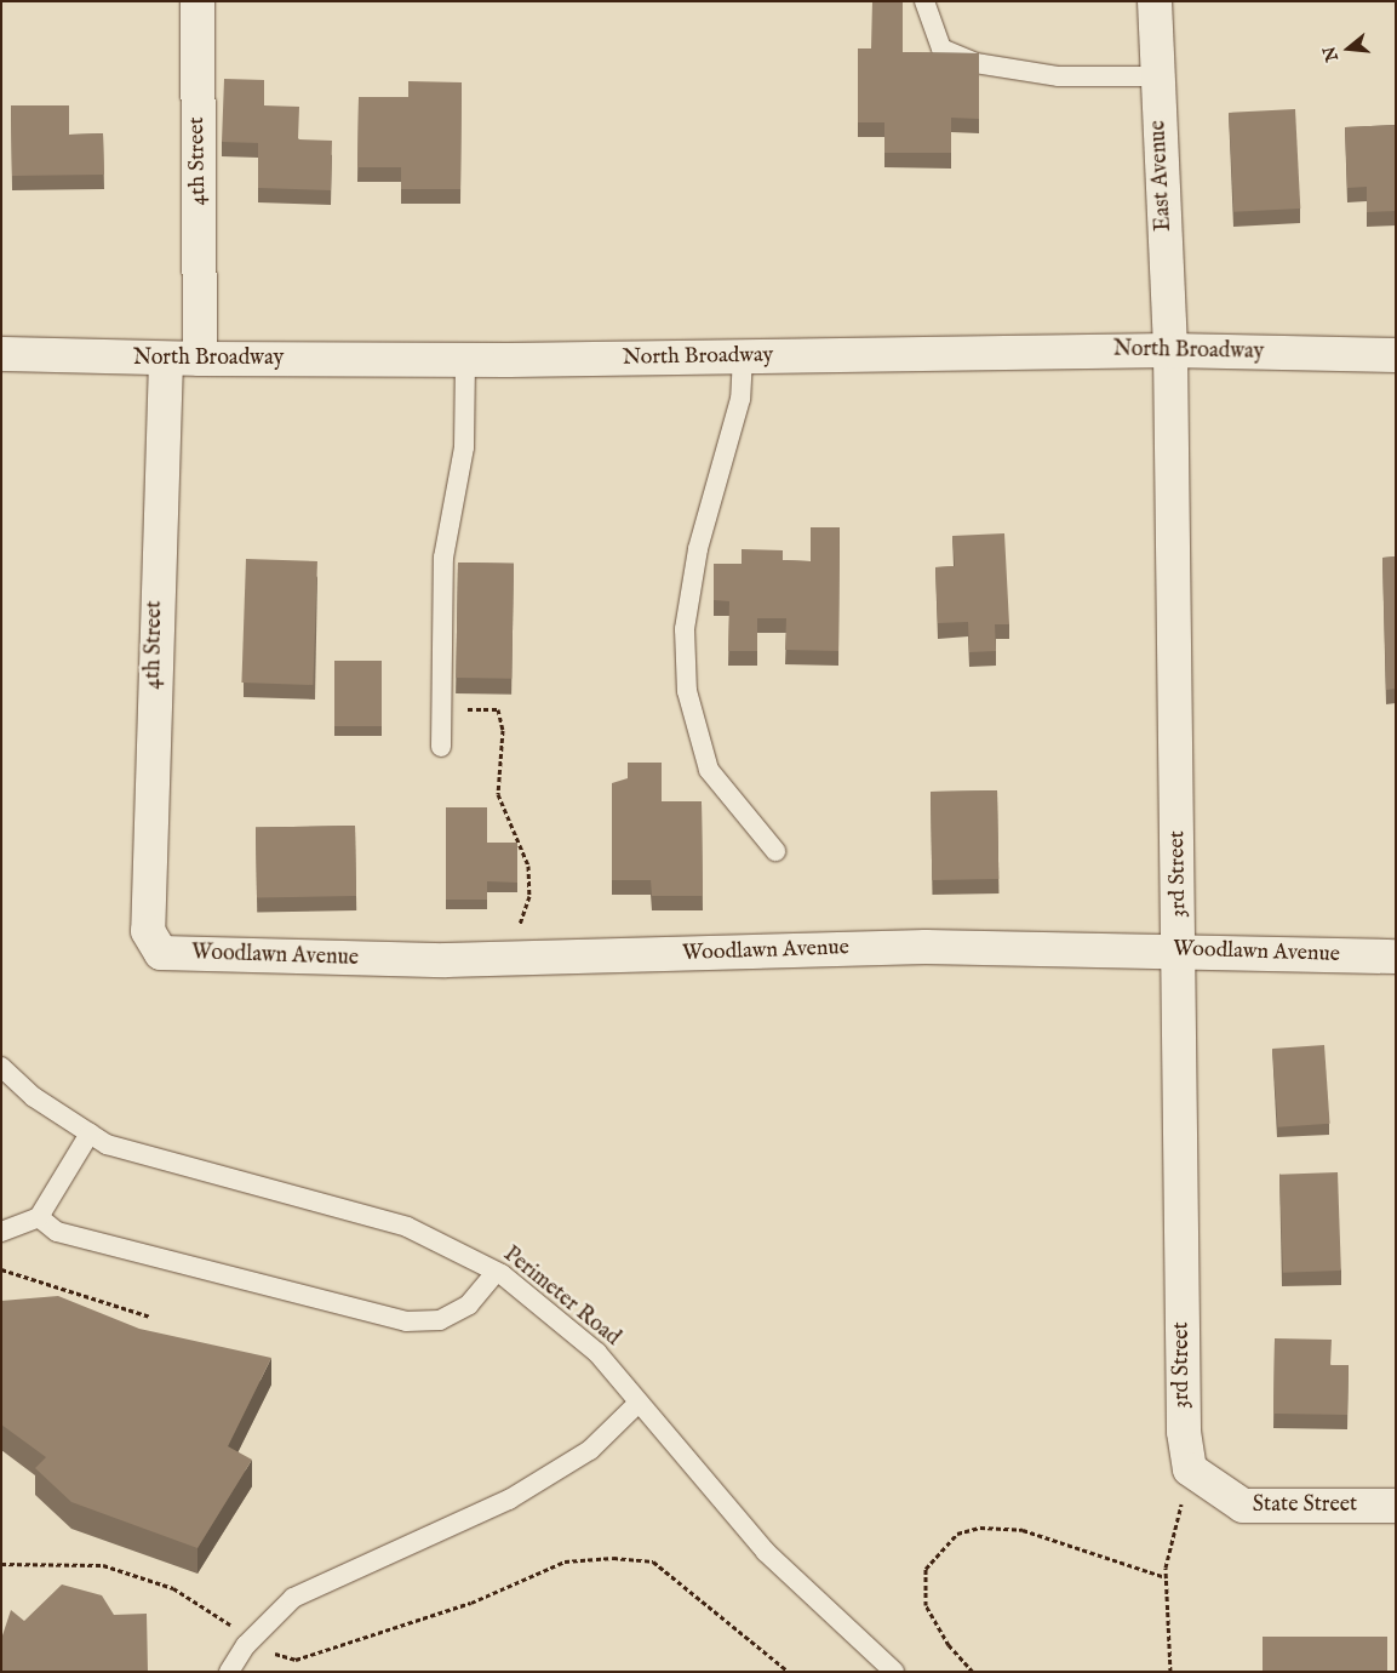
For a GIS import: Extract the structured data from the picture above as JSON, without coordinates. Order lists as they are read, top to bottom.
{
  "streets": {
    "street": [
      "4th Street",
      "East Avenue",
      "North Broadway",
      "3rd Street",
      "Woodlawn Avenue",
      "State Street"
    ],
    "lane": ["Perimeter Road"]
  },
  "crossings": [
    ["4th Street", "North Broadway"],
    ["4th Street", "Woodlawn Avenue"],
    ["East Avenue", "North Broadway"],
    ["East Avenue", "3rd Street"],
    ["North Broadway", "3rd Street"],
    ["3rd Street", "Woodlawn Avenue"],
    ["3rd Street", "State Street"]
  ],
  "north": "left"
}
